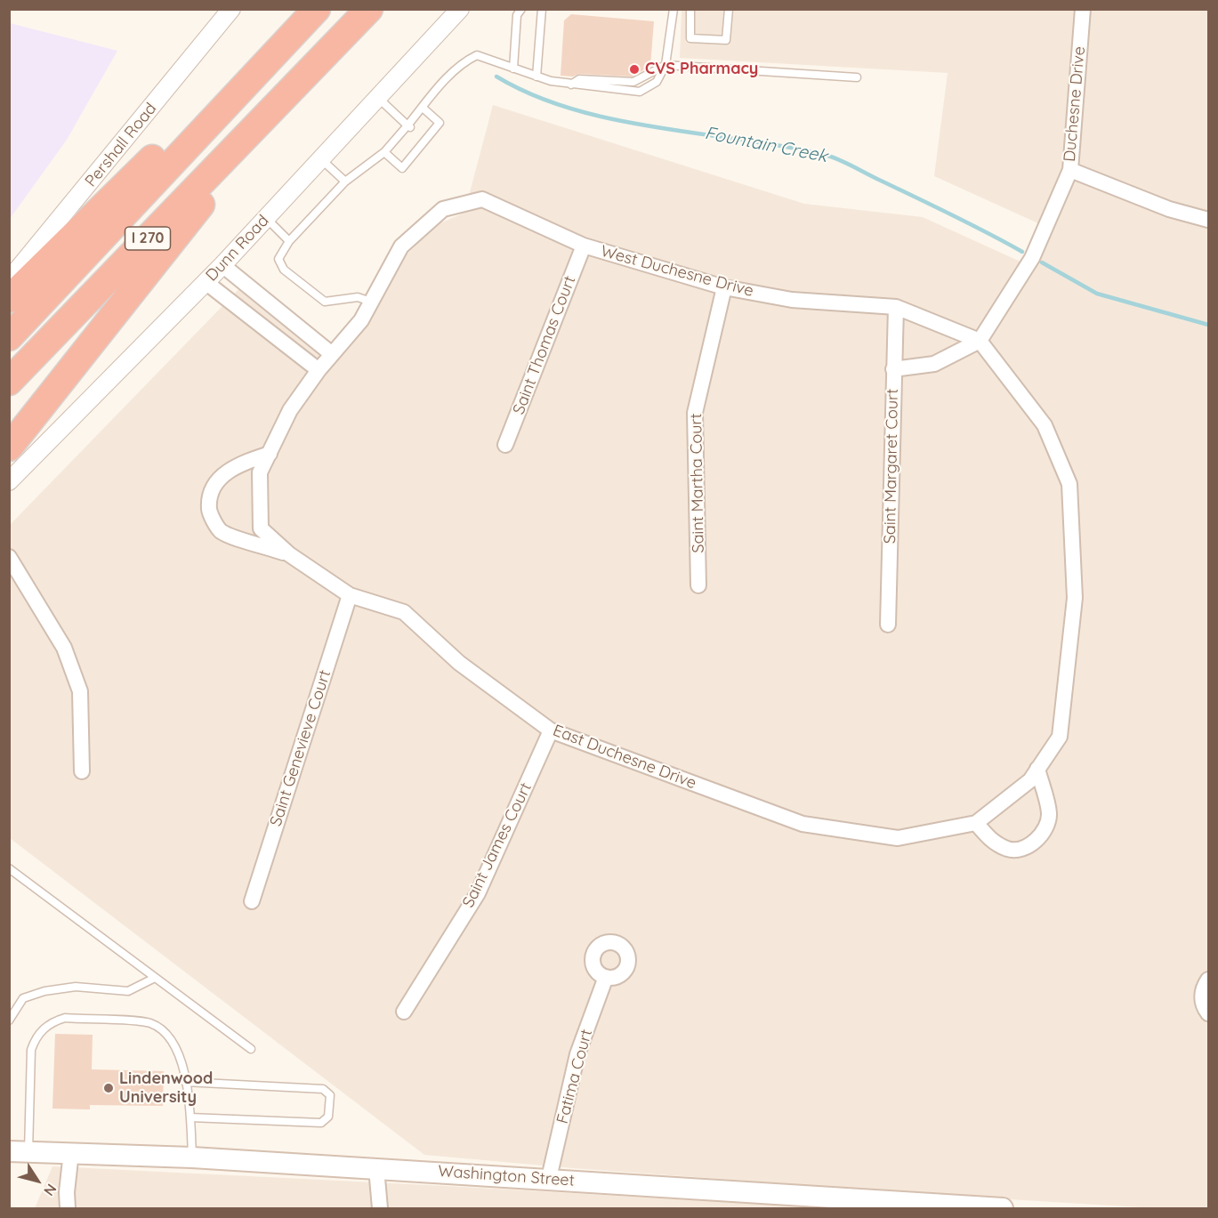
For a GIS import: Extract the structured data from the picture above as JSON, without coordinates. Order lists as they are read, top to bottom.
{
  "streets": {
    "highway": ["I 270"],
    "main road": ["Washington Street"],
    "street": [
      "Duchesne Drive",
      "Pershall Road",
      "Dunn Road",
      "West Duchesne Drive",
      "Saint Thomas Court",
      "Saint Margaret Court",
      "Saint Martha Court",
      "Saint Genevieve Court",
      "East Duchesne Drive",
      "Saint James Court",
      "Fatima Court"
    ]
  },
  "crossings": [
    ["Duchesne Drive", "West Duchesne Drive"],
    ["West Duchesne Drive", "Saint Thomas Court"],
    ["West Duchesne Drive", "Saint Margaret Court"],
    ["West Duchesne Drive", "Saint Martha Court"],
    ["Saint Genevieve Court", "East Duchesne Drive"],
    ["East Duchesne Drive", "Saint James Court"],
    ["Fatima Court", "Washington Street"]
  ],
  "water": ["Fountain Creek"],
  "places": ["CVS Pharmacy", "Lindenwood University"],
  "north": "bottom right"
}
